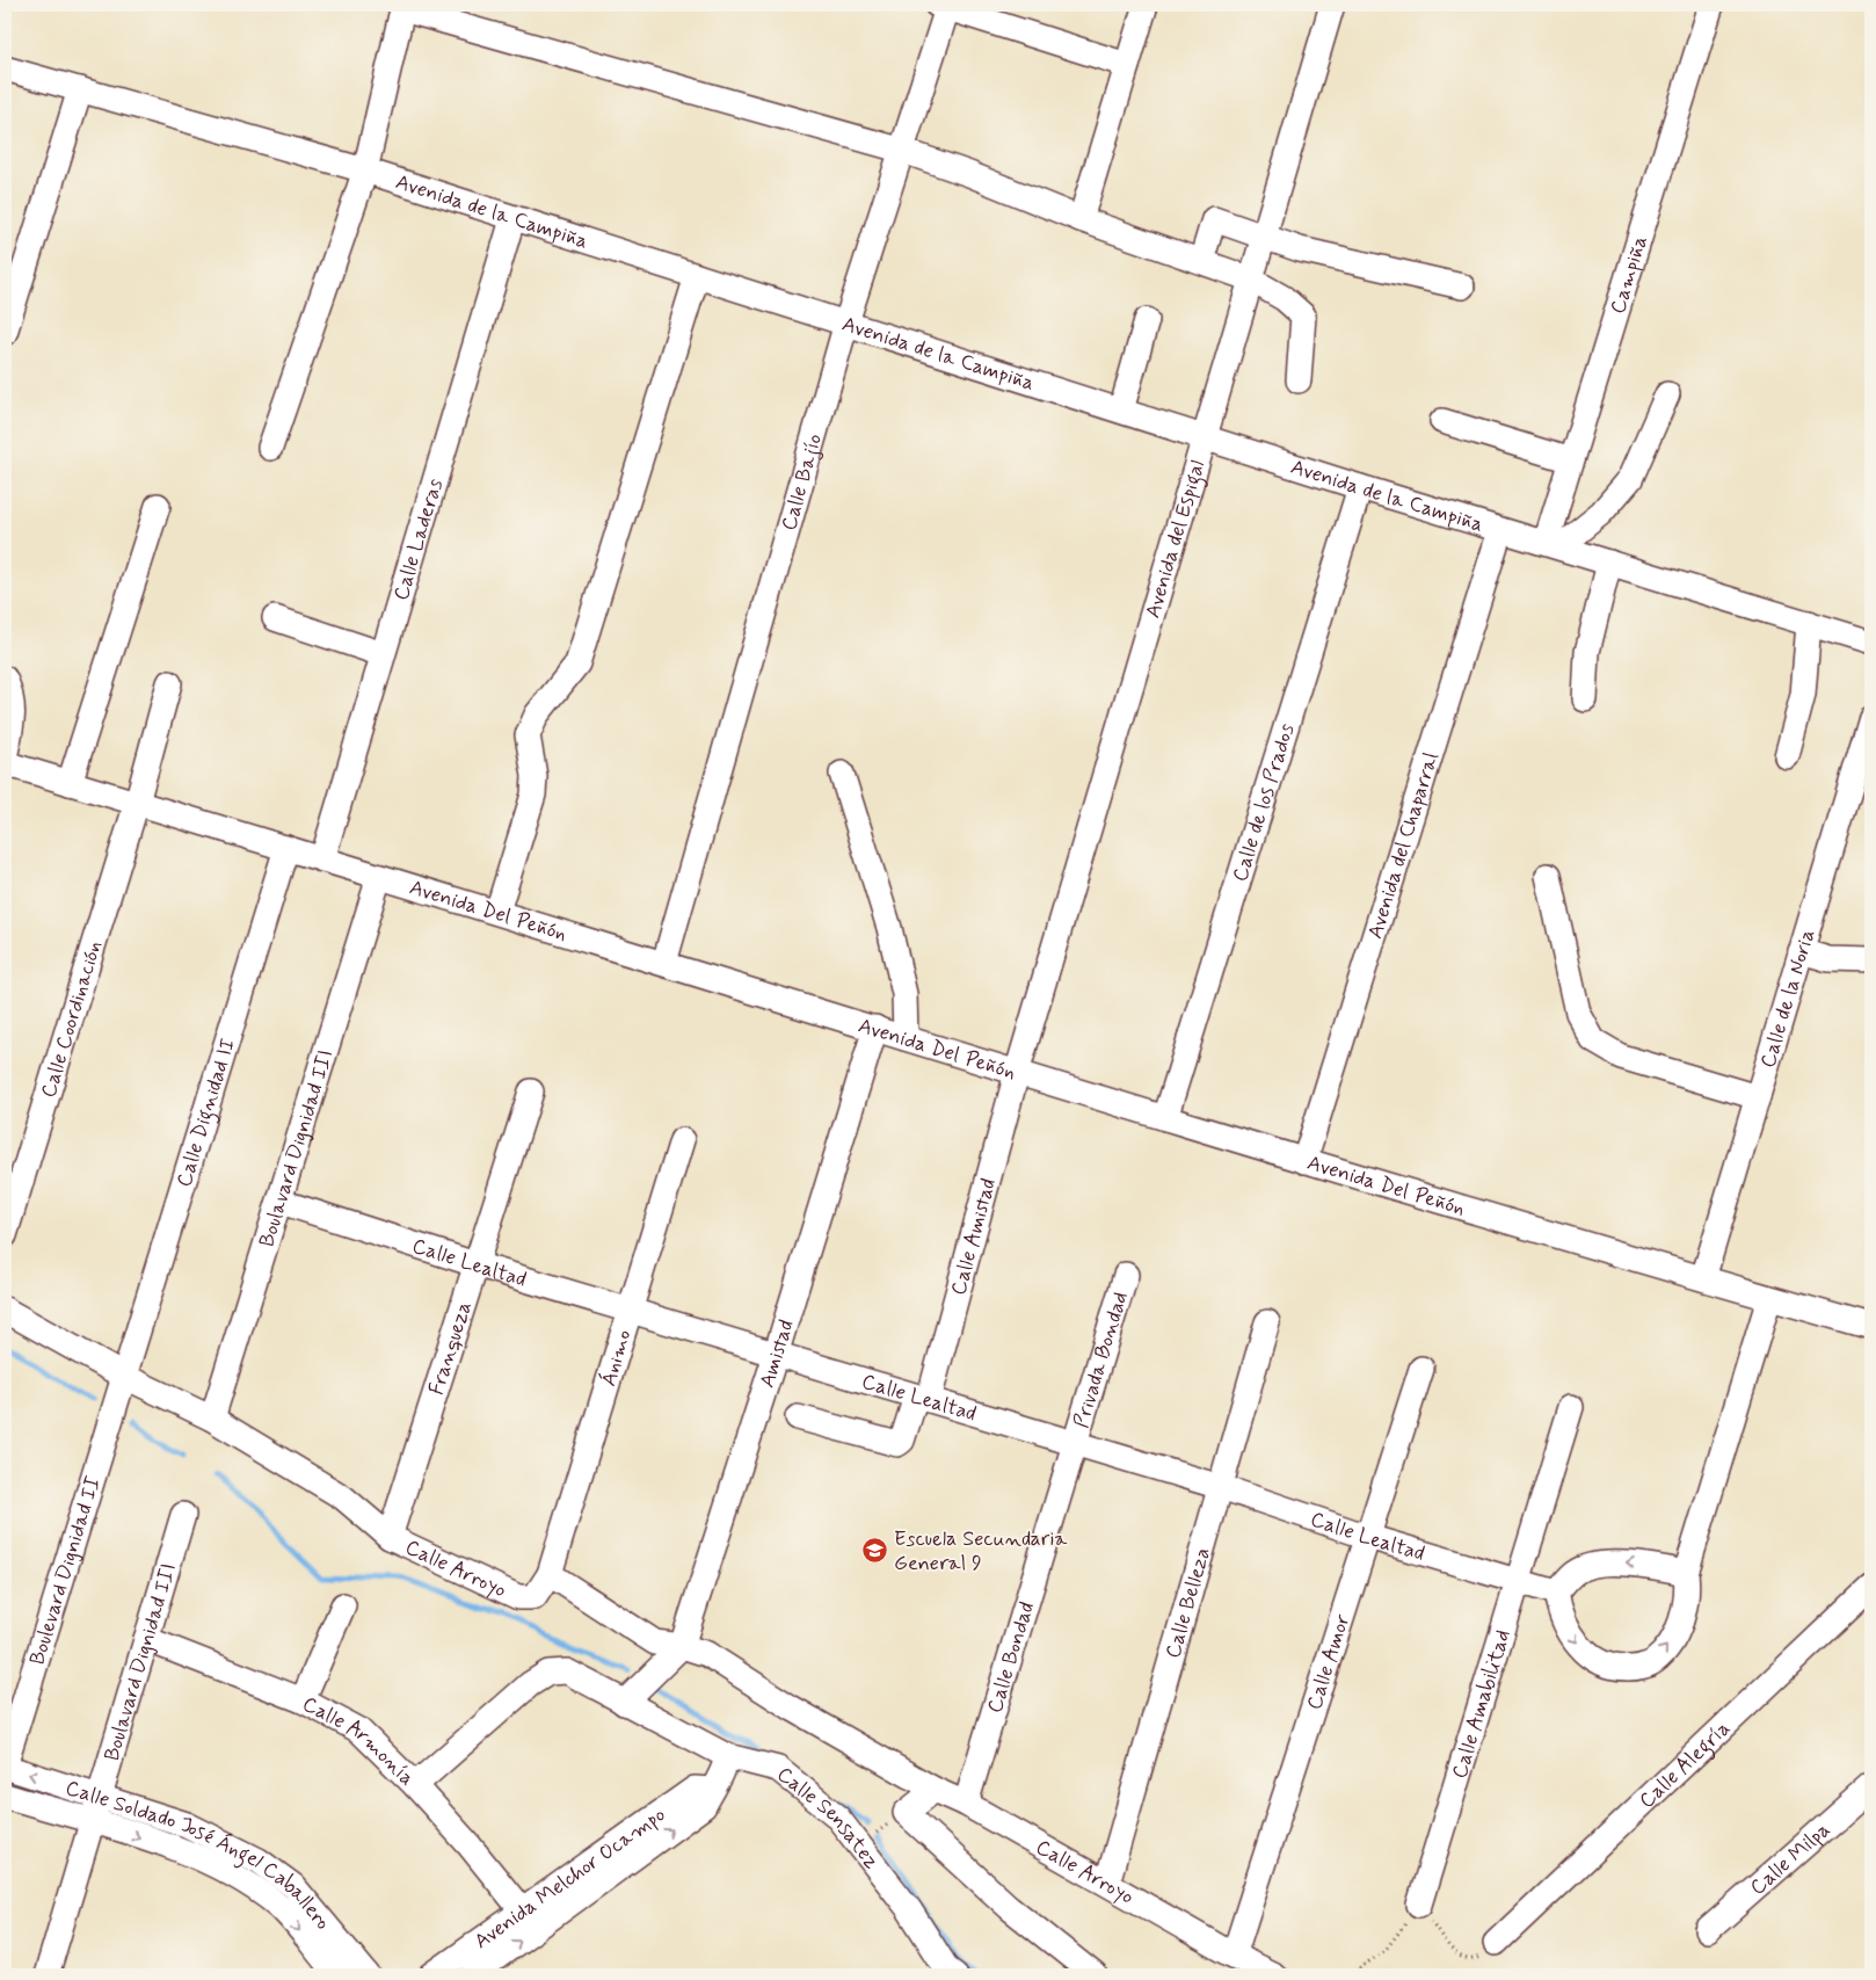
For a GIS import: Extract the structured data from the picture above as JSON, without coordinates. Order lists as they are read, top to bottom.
{
  "streets": {
    "street": [
      "Avenida de la Campiña",
      "Campiña",
      "Calle Bajío",
      "Avenida del Espigal",
      "Calle Laderas",
      "Calle de los Prados",
      "Avenida del Chaparral",
      "Avenida Del Peñón",
      "Calle de la Noria",
      "Calle Coordinación",
      "Calle Dignidad II",
      "Boulavard Dignidad III",
      "Calle Amistad",
      "Calle Lealtad",
      "Franqueza",
      "Amistad",
      "Ánimo",
      "Privada Bondad",
      "Calle Arroyo",
      "Boulevard Dignidad II",
      "Calle Belleza",
      "Calle Bondad",
      "Calle Amor",
      "Calle Amabilitad",
      "Calle Armonía",
      "Calle Alegría",
      "Calle Sensatez",
      "Calle Soldado José Ángel Caballero",
      "Calle Milpa",
      "Avenida Melchor Ocampo"
    ]
  },
  "crossings": [
    ["Avenida de la Campiña", "Campiña"],
    ["Avenida de la Campiña", "Calle Bajío"],
    ["Avenida de la Campiña", "Avenida del Espigal"],
    ["Avenida de la Campiña", "Calle Laderas"],
    ["Avenida de la Campiña", "Calle de los Prados"],
    ["Avenida de la Campiña", "Avenida del Chaparral"],
    ["Calle Bajío", "Avenida Del Peñón"],
    ["Avenida del Espigal", "Avenida Del Peñón"],
    ["Avenida del Espigal", "Calle Amistad"],
    ["Calle Laderas", "Avenida Del Peñón"],
    ["Calle de los Prados", "Avenida Del Peñón"],
    ["Avenida del Chaparral", "Avenida Del Peñón"],
    ["Avenida Del Peñón", "Calle de la Noria"],
    ["Avenida Del Peñón", "Calle Coordinación"],
    ["Avenida Del Peñón", "Calle Dignidad II"],
    ["Avenida Del Peñón", "Boulavard Dignidad III"],
    ["Avenida Del Peñón", "Calle Amistad"],
    ["Avenida Del Peñón", "Amistad"],
    ["Calle Dignidad II", "Calle Arroyo"],
    ["Calle Dignidad II", "Boulevard Dignidad II"],
    ["Boulavard Dignidad III", "Calle Lealtad"],
    ["Boulavard Dignidad III", "Calle Arroyo"],
    ["Boulavard Dignidad III", "Calle Armonía"],
    ["Boulavard Dignidad III", "Calle Soldado José Ángel Caballero"],
    ["Calle Amistad", "Calle Lealtad"],
    ["Calle Lealtad", "Franqueza"],
    ["Calle Lealtad", "Amistad"],
    ["Calle Lealtad", "Ánimo"],
    ["Calle Lealtad", "Privada Bondad"],
    ["Calle Lealtad", "Calle Belleza"],
    ["Calle Lealtad", "Calle Bondad"],
    ["Calle Lealtad", "Calle Amor"],
    ["Calle Lealtad", "Calle Amabilitad"],
    ["Franqueza", "Calle Arroyo"],
    ["Amistad", "Calle Arroyo"],
    ["Amistad", "Calle Sensatez"],
    ["Ánimo", "Calle Arroyo"],
    ["Privada Bondad", "Calle Bondad"],
    ["Calle Arroyo", "Boulevard Dignidad II"],
    ["Calle Arroyo", "Calle Belleza"],
    ["Calle Arroyo", "Calle Bondad"],
    ["Calle Arroyo", "Calle Amor"],
    ["Boulevard Dignidad II", "Calle Soldado José Ángel Caballero"],
    ["Calle Armonía", "Calle Sensatez"],
    ["Calle Armonía", "Avenida Melchor Ocampo"],
    ["Calle Sensatez", "Avenida Melchor Ocampo"]
  ],
  "places": {
    "school or university": ["Escuela Secundaria General 9"]
  }
}
